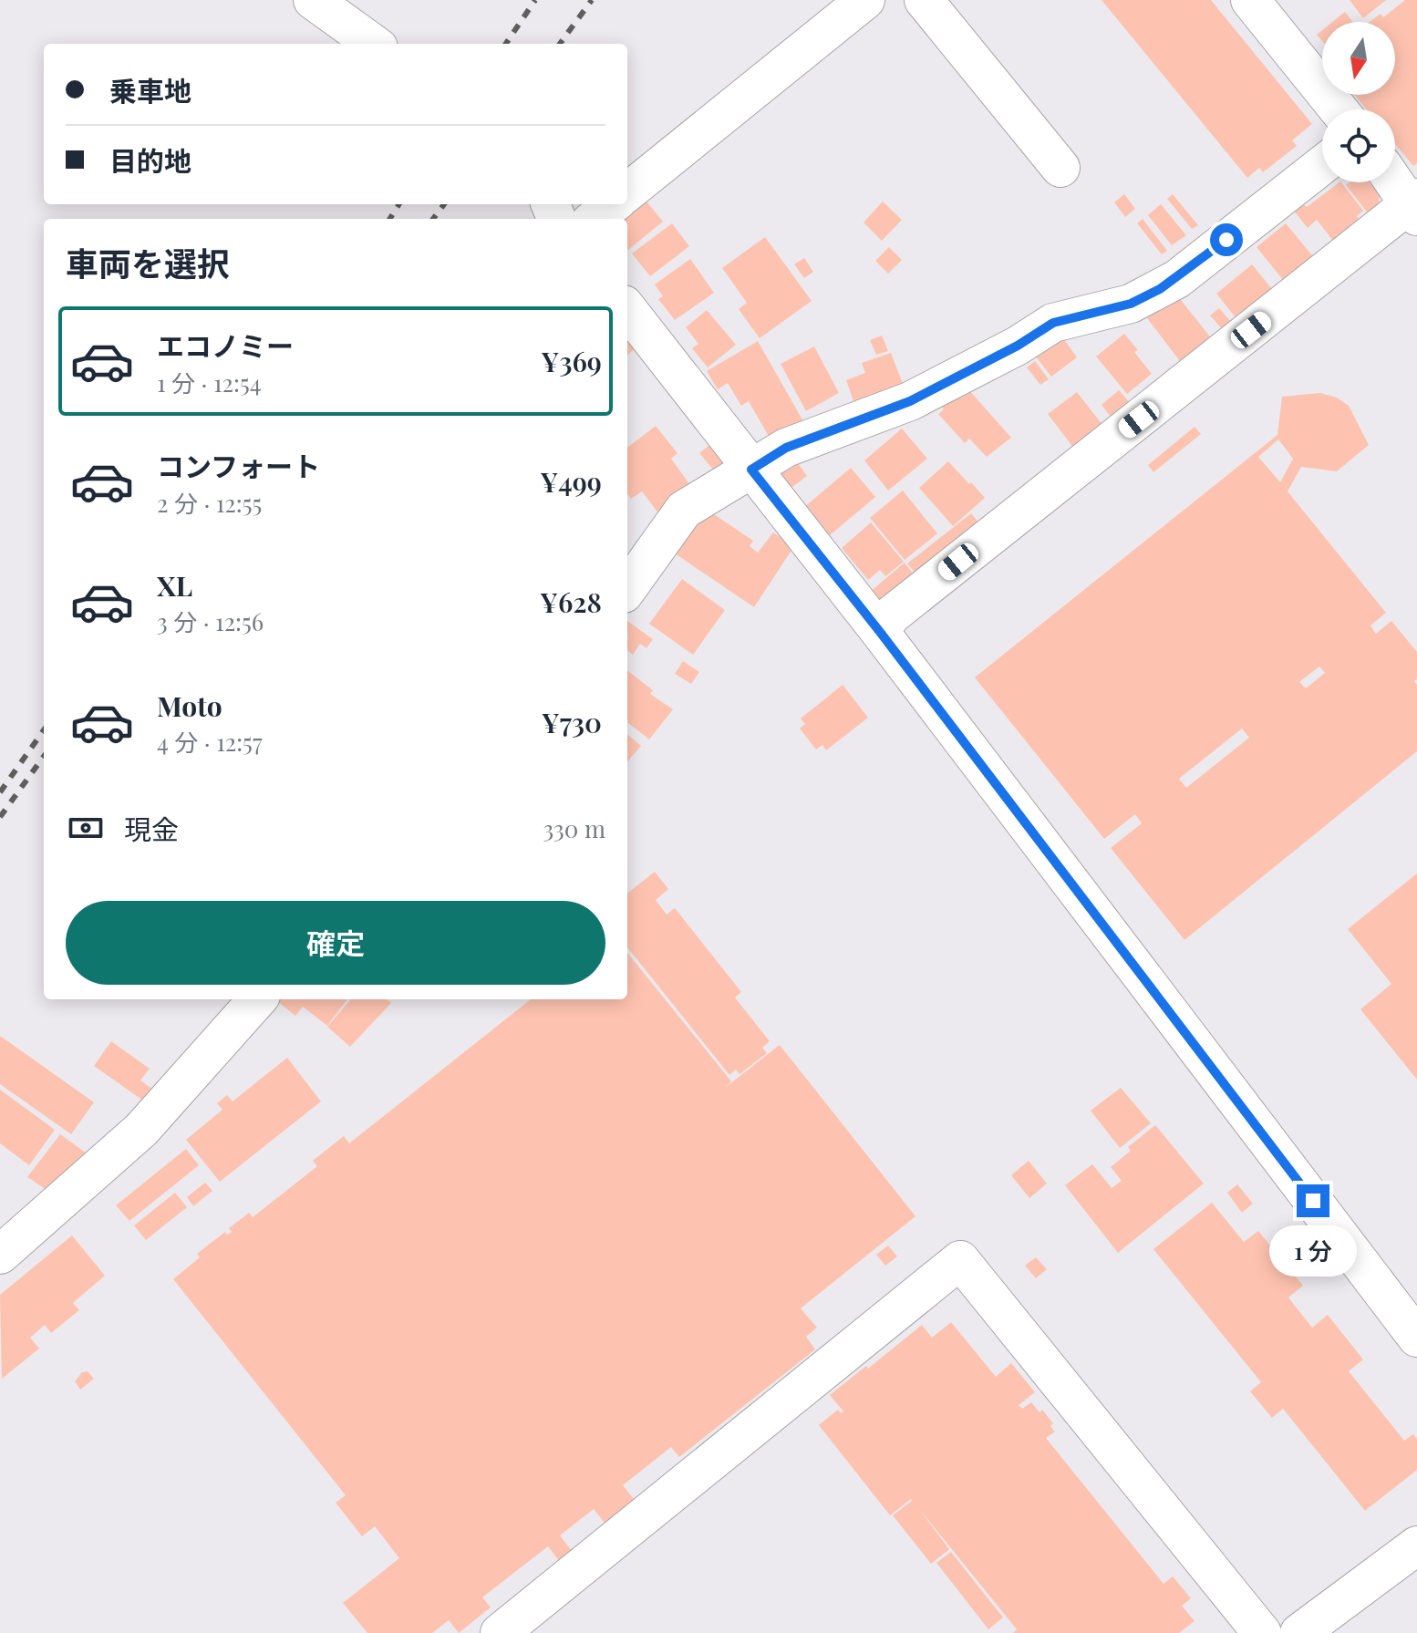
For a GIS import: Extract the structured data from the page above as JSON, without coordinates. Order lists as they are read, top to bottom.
{
  "north": "bottom",
  "page": {
    "banner": ["乗車地", "目的地"],
    "heading": "車両を選択",
    "list": [
      {
        "name": "エコノミー",
        "note": "1 分 · 12:54",
        "value": "¥369"
      },
      {
        "name": "コンフォート",
        "note": "2 分 · 12:55",
        "value": "¥499"
      },
      {
        "name": "XL",
        "note": "3 分 · 12:56",
        "value": "¥628"
      },
      {
        "name": "Moto",
        "note": "4 分 · 12:57",
        "value": "¥730"
      }
    ],
    "pay": ["現金", "330 m"],
    "buttons": "確定",
    "bubble": "1 分"
  }
}
